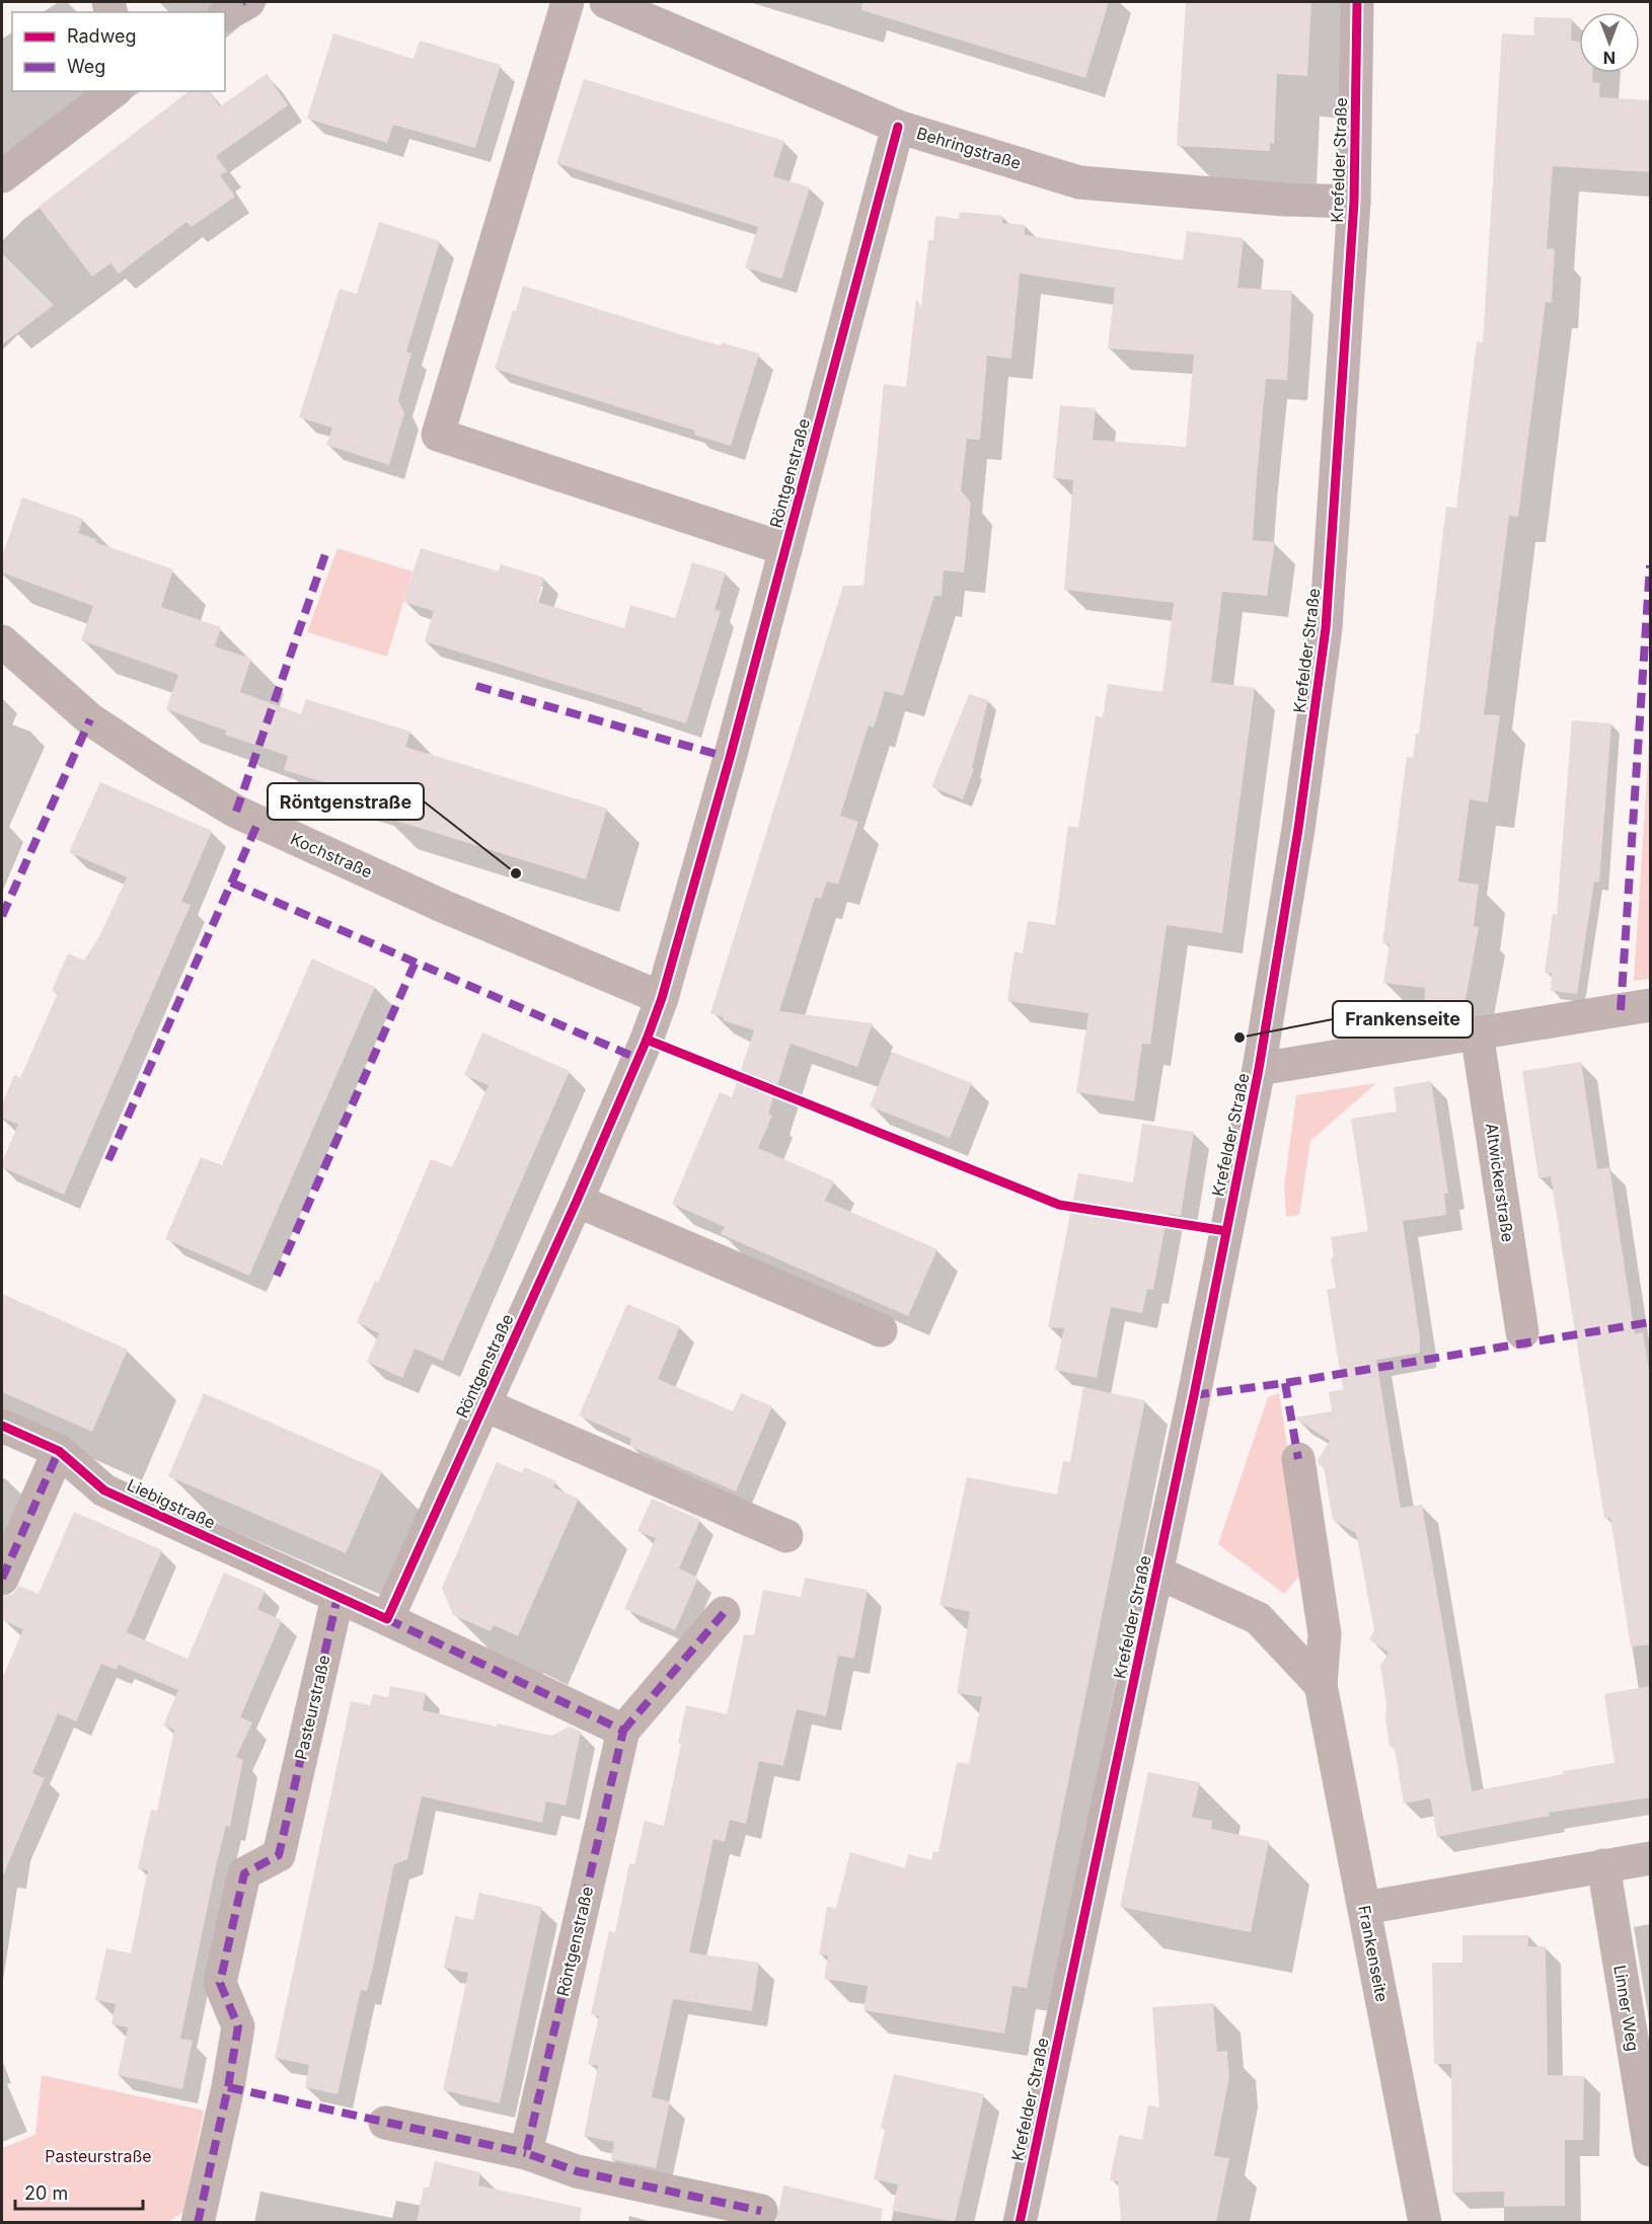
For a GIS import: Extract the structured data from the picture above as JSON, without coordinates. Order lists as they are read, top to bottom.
{
  "streets": {
    "street": [
      "Behringstraße",
      "Krefelder Straße",
      "Röntgenstraße",
      "Kochstraße",
      "Altwickerstraße",
      "Liebigstraße",
      "Pasteurstraße",
      "Frankenseite",
      "Linner Weg"
    ]
  },
  "crossings": [
    ["Behringstraße", "Krefelder Straße"],
    ["Behringstraße", "Röntgenstraße"],
    ["Röntgenstraße", "Kochstraße"],
    ["Liebigstraße", "Pasteurstraße"]
  ],
  "parks": ["Pasteurstraße"],
  "places": ["Röntgenstraße", "Frankenseite"],
  "legend": ["Radweg", "Weg"],
  "scale_bar": "20 m",
  "north": "bottom"
}
